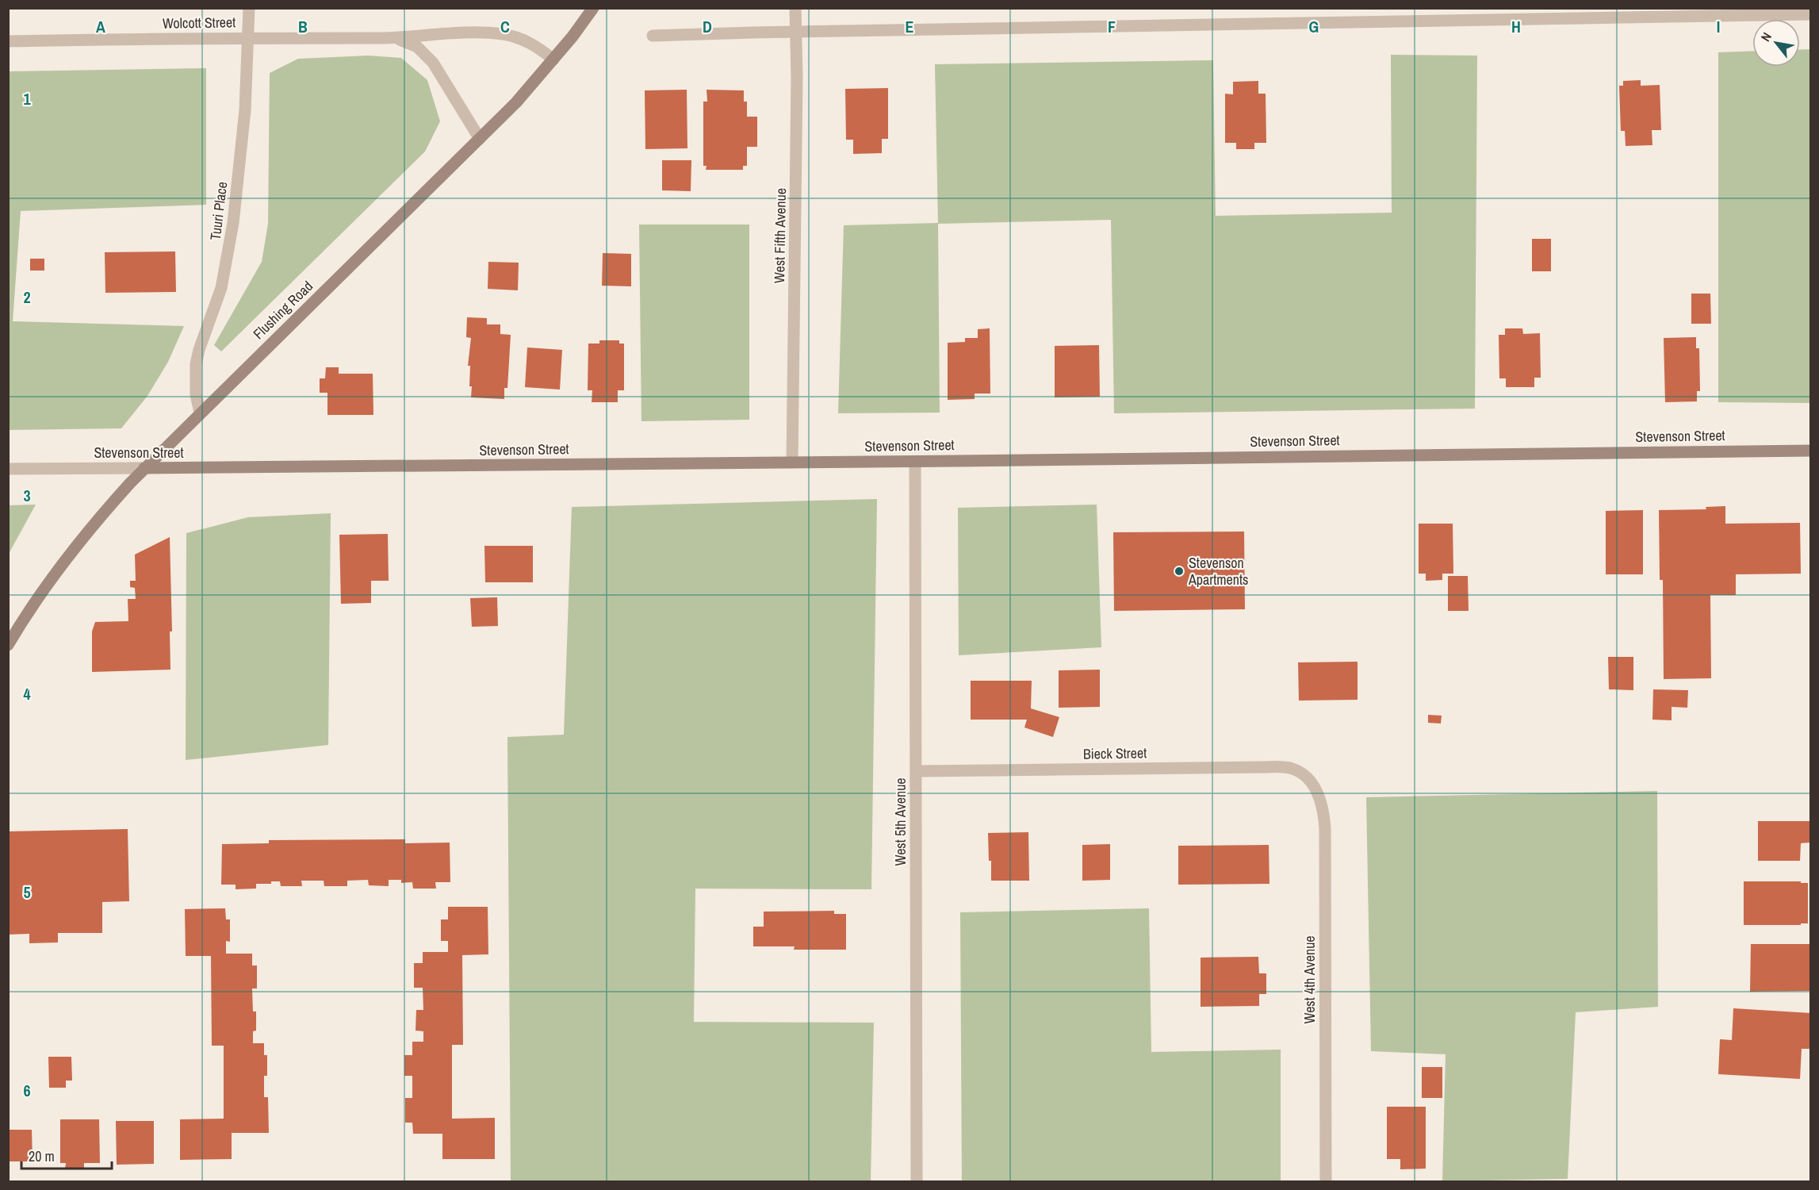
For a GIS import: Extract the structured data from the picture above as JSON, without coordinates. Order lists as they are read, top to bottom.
{
  "streets": {
    "street": [
      "Wolcott Street",
      "Tuuri Place",
      "West Fifth Avenue",
      "Flushing Road",
      "Stevenson Street",
      "Bieck Street",
      "West 5th Avenue",
      "West 4th Avenue"
    ]
  },
  "crossings": [
    ["Wolcott Street", "Tuuri Place"],
    ["Wolcott Street", "Flushing Road"],
    ["Tuuri Place", "Flushing Road"],
    ["West Fifth Avenue", "Stevenson Street"],
    ["Flushing Road", "Stevenson Street"],
    ["Stevenson Street", "West 5th Avenue"],
    ["Bieck Street", "West 5th Avenue"],
    ["Bieck Street", "West 4th Avenue"]
  ],
  "places": ["Stevenson Apartments"],
  "scale_bar": "20 m",
  "north": "top left",
  "grid": {
    "columns": [
      "A",
      "B",
      "C",
      "D",
      "E",
      "F",
      "G",
      "H",
      "I"
    ],
    "rows": [
      "1",
      "2",
      "3",
      "4",
      "5",
      "6"
    ]
  }
}
